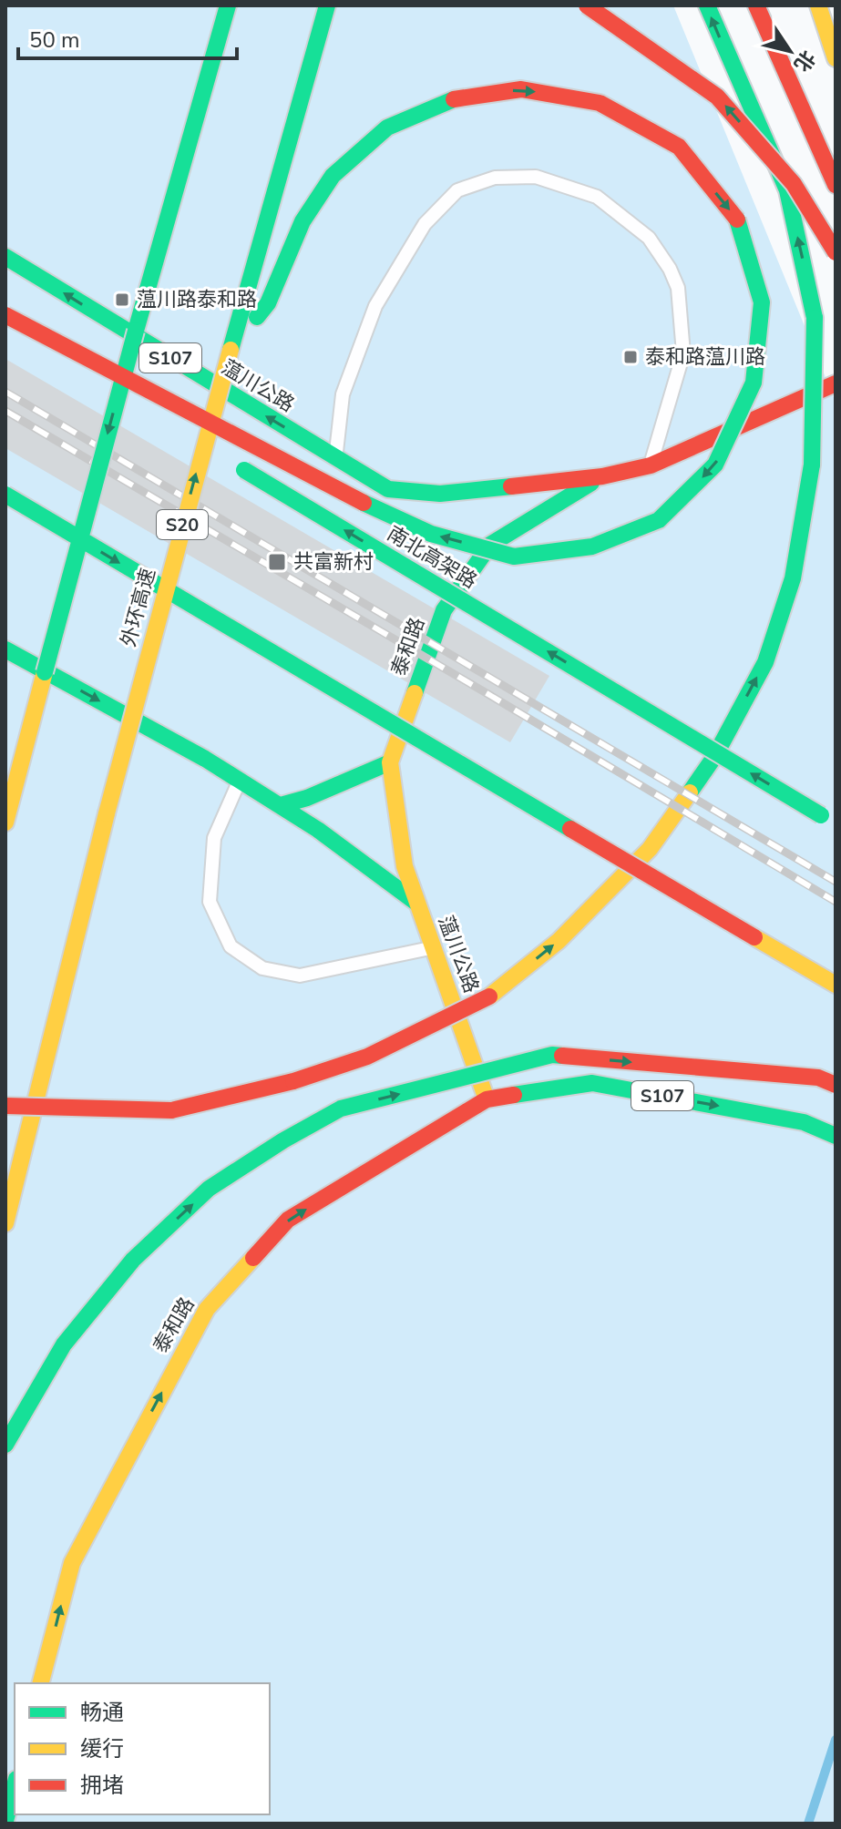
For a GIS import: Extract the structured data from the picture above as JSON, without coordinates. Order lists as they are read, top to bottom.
{
  "streets": {
    "main road": [
      "S107",
      "蕰川公路",
      "S20",
      "南北高架路",
      "外环高速",
      "泰和路"
    ]
  },
  "crossings": [
    ["S107", "蕰川公路"],
    ["S107", "泰和路"],
    ["蕰川公路", "泰和路"]
  ],
  "one_way": ["泰和路"],
  "places": {
    "transit": ["蕰川路泰和路", "泰和路蕰川路", "共富新村"]
  },
  "legend": ["畅通", "缓行", "拥堵"],
  "scale_bar": "50 m",
  "north": "bottom right"
}
